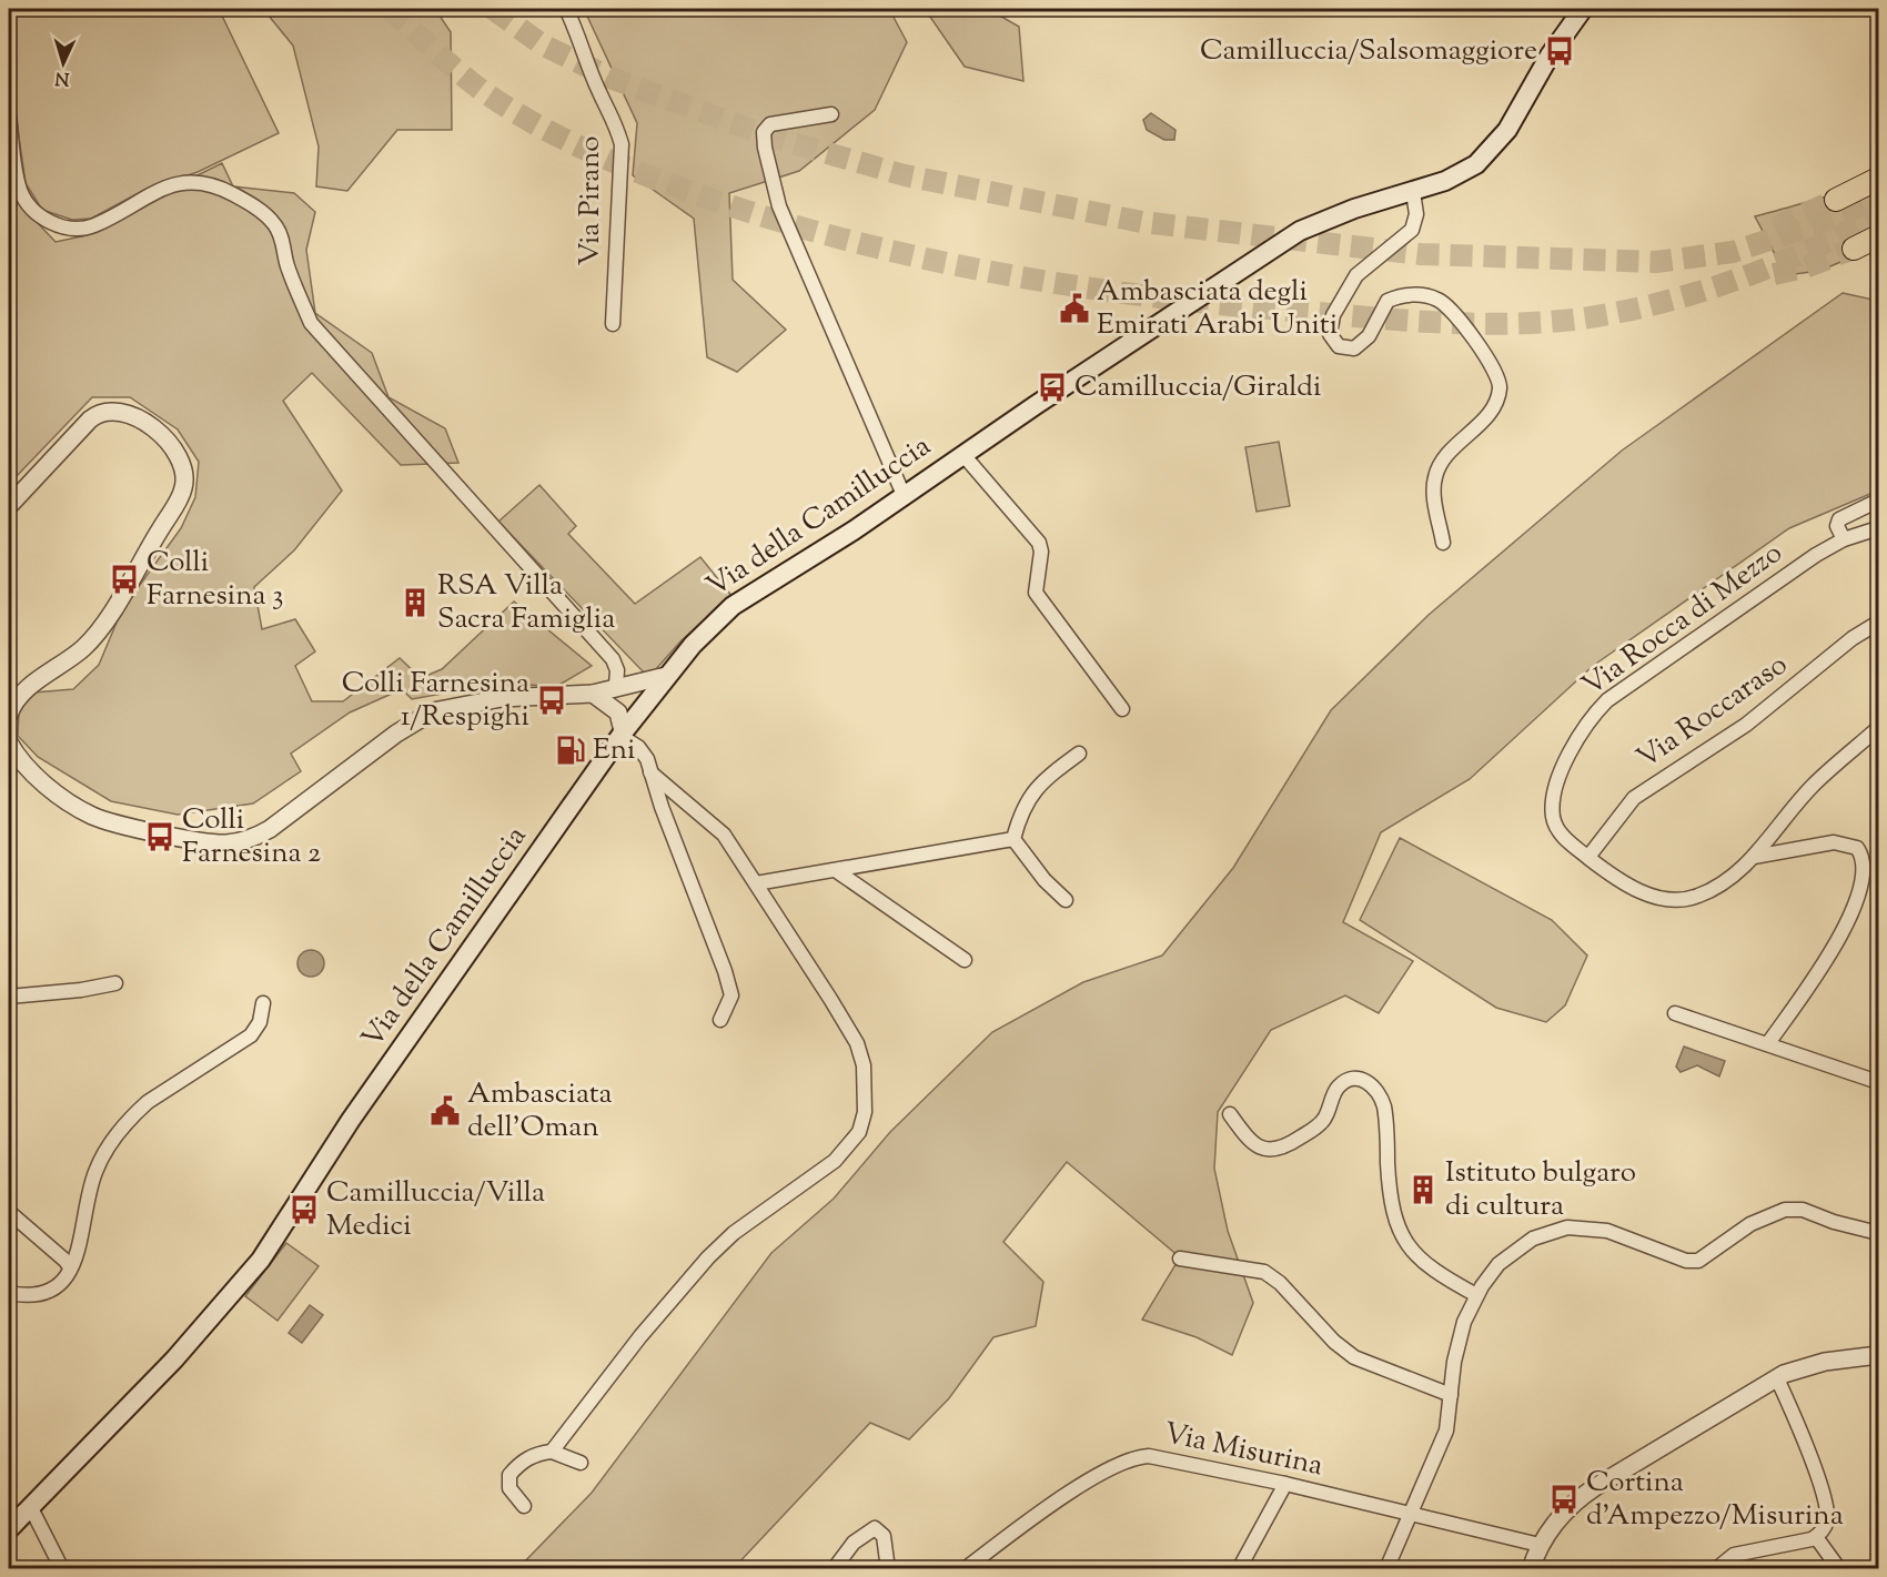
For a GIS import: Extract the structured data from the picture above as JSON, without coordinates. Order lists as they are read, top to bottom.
{
  "streets": {
    "main road": ["Via della Camilluccia"],
    "street": [
      "Via Pirano",
      "Via Rocca di Mezzo",
      "Via Roccaraso",
      "Via Misurina"
    ]
  },
  "crossings": [
    ["Via Rocca di Mezzo", "Via Roccaraso"]
  ],
  "places": {
    "bus stop": [
      "Camilluccia/Salsomaggiore",
      "Camilluccia/Giraldi",
      "Colli Farnesina 3",
      "Colli Farnesina 1/Respighi",
      "Colli Farnesina 2",
      "Camilluccia/Villa Medici",
      "Cortina d'Ampezzo/Misurina"
    ],
    "public building": ["Ambasciata degli Emirati Arabi Uniti", "Ambasciata dell'Oman"],
    "building": ["RSA Villa Sacra Famiglia", "Istituto bulgaro di cultura"],
    "fuel station": ["Eni"]
  },
  "north": "bottom"
}
